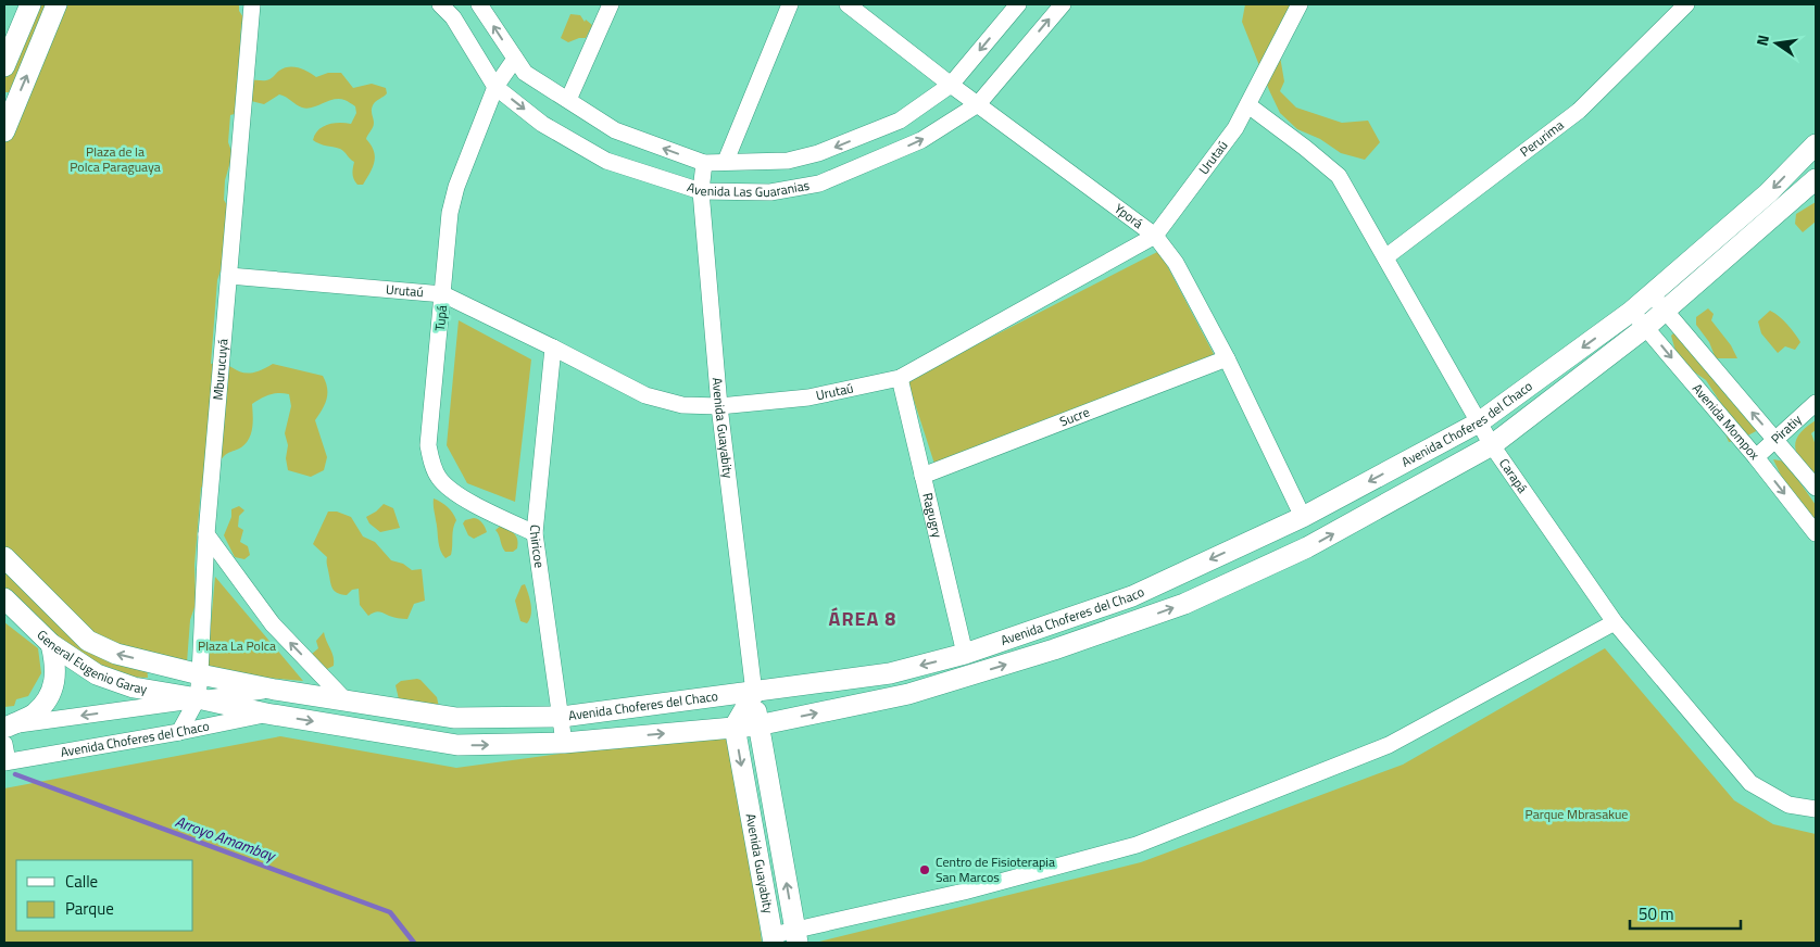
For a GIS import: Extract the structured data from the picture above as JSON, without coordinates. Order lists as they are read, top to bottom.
{
  "streets": {
    "street": [
      "Perurima",
      "Urutaú",
      "Avenida Las Guaranias",
      "Yporá",
      "Tupá",
      "Mburucuyá",
      "Sucre",
      "Avenida Mompox",
      "Avenida Choferes del Chaco",
      "Avenida Guayabity",
      "Piratiy",
      "Carapá",
      "Ragugry",
      "Chiricoe",
      "General Eugenio Garay"
    ]
  },
  "crossings": [
    ["Perurima", "Carapá"],
    ["Urutaú", "Yporá"],
    ["Urutaú", "Tupá"],
    ["Urutaú", "Mburucuyá"],
    ["Urutaú", "Avenida Guayabity"],
    ["Urutaú", "Carapá"],
    ["Urutaú", "Ragugry"],
    ["Urutaú", "Chiricoe"],
    ["Avenida Las Guaranias", "Yporá"],
    ["Avenida Las Guaranias", "Tupá"],
    ["Avenida Las Guaranias", "Avenida Guayabity"],
    ["Yporá", "Sucre"],
    ["Yporá", "Avenida Choferes del Chaco"],
    ["Tupá", "Chiricoe"],
    ["Mburucuyá", "Avenida Choferes del Chaco"],
    ["Mburucuyá", "General Eugenio Garay"],
    ["Sucre", "Ragugry"],
    ["Avenida Mompox", "Avenida Choferes del Chaco"],
    ["Avenida Mompox", "Piratiy"],
    ["Avenida Choferes del Chaco", "Avenida Guayabity"],
    ["Avenida Choferes del Chaco", "Carapá"],
    ["Avenida Choferes del Chaco", "Ragugry"],
    ["Avenida Choferes del Chaco", "Chiricoe"],
    ["Avenida Choferes del Chaco", "General Eugenio Garay"]
  ],
  "districts": ["ÁREA 8"],
  "water": ["Arroyo Amambay"],
  "parks": ["Plaza de la Polca Paraguaya", "Plaza La Polca", "Parque Mbrasakue"],
  "places": ["Centro de Fisioterapia San Marcos"],
  "legend": ["Calle", "Parque"],
  "scale_bar": "50 m",
  "north": "left"
}
